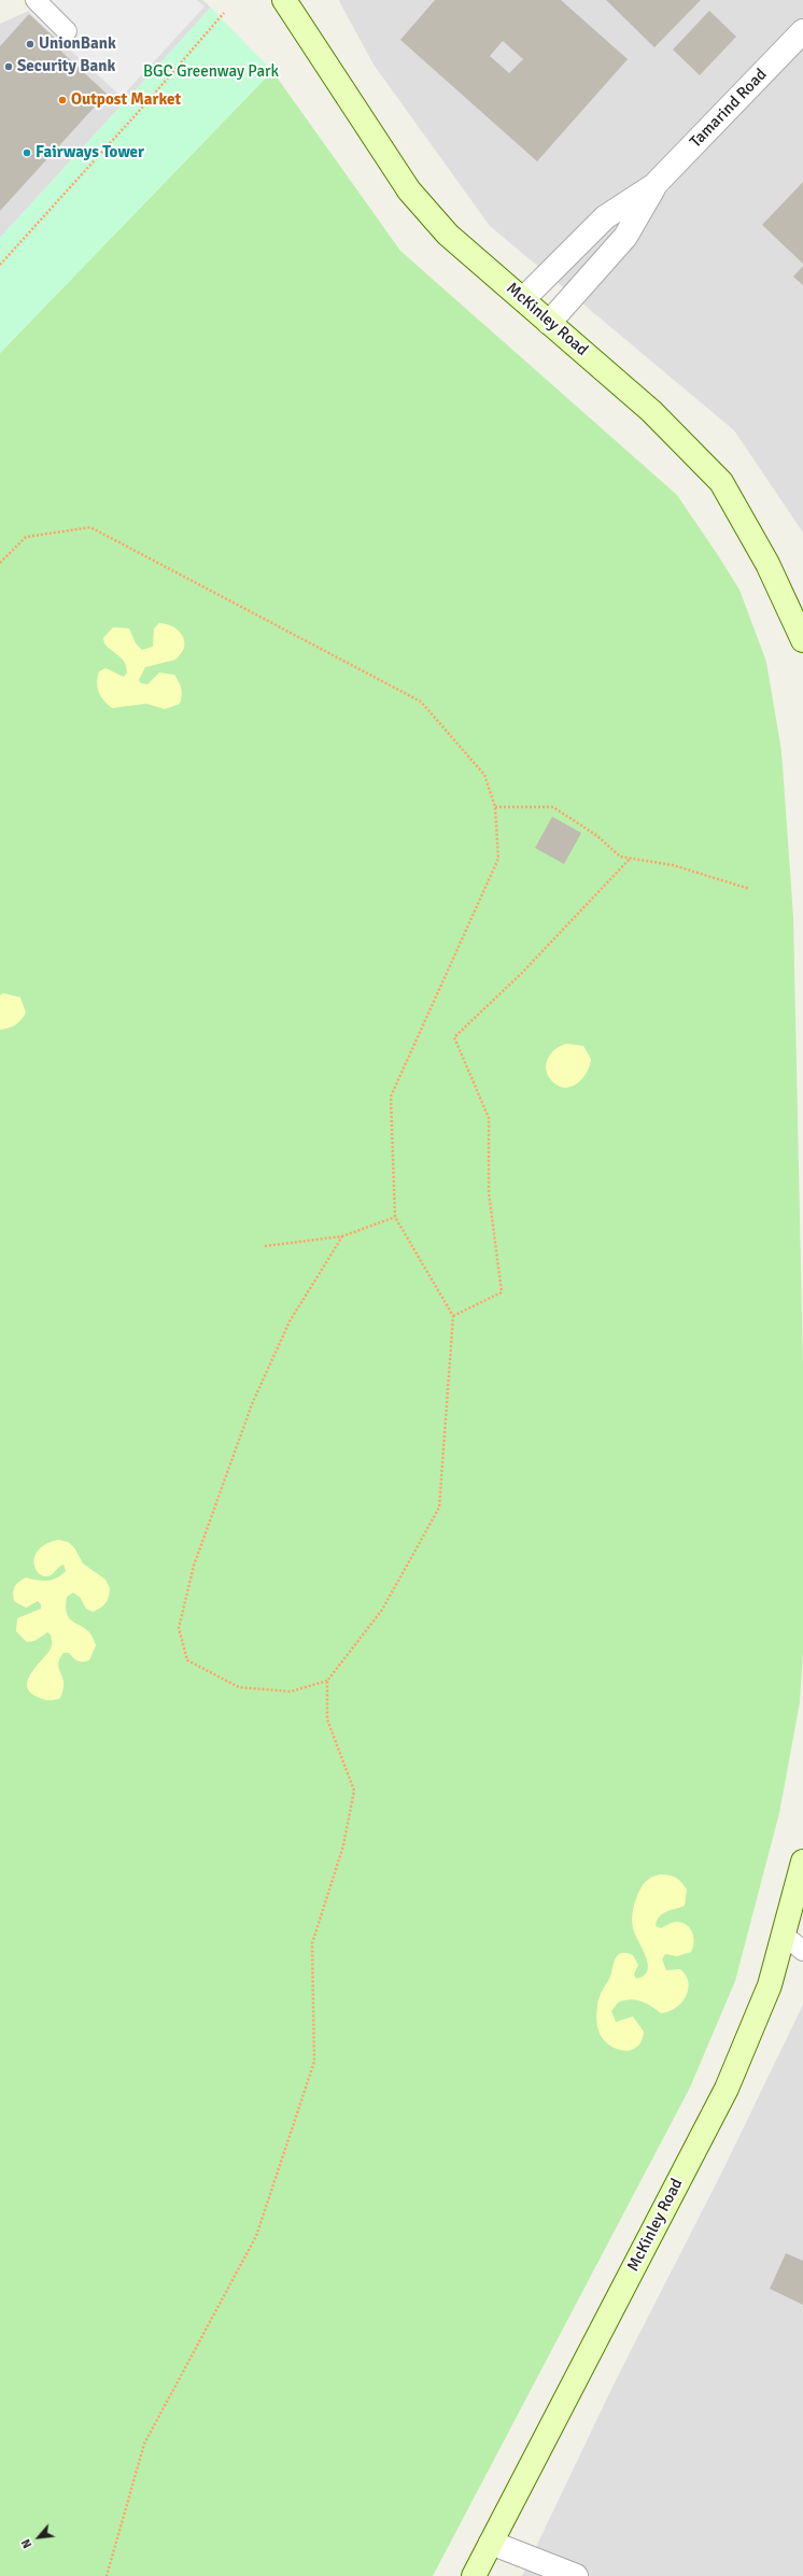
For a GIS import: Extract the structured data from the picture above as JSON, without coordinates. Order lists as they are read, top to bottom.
{
  "streets": {
    "main road": ["McKinley Road"],
    "street": ["Tamarind Road"]
  },
  "crossings": [
    ["Tamarind Road", "McKinley Road"]
  ],
  "parks": ["BGC Greenway Park"],
  "places": [
    "UnionBank",
    "Security Bank",
    "Outpost Market",
    "Fairways Tower"
  ],
  "north": "bottom left"
}
